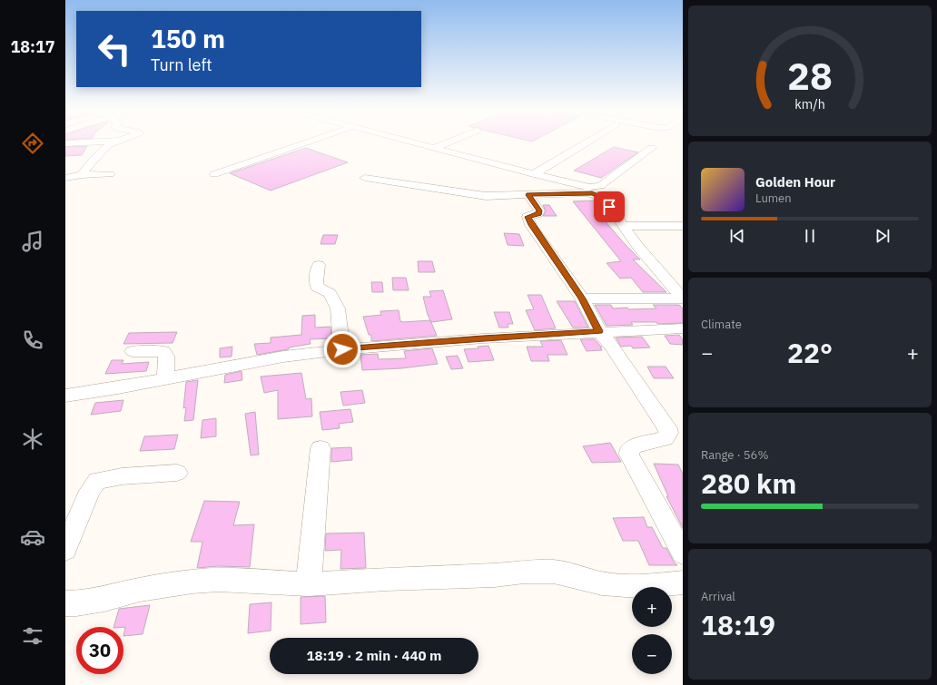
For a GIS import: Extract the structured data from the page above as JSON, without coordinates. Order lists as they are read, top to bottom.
{
  "page": {
    "tabs": "18:17",
    "turn": ["150 m", "Turn left"],
    "song": ["Golden Hour", "Lumen"],
    "tile": [
      "Climate",
      ["Range · 56%", "280 km"],
      ["Arrival", "18:19"]
    ],
    "heat": ["−", "22°", "+"],
    "map_buttons": ["+", "−"],
    "limit": "30",
    "trip": "18:19 · 2 min · 440 m",
    "gauge": ["28", "km/h"]
  }
}
